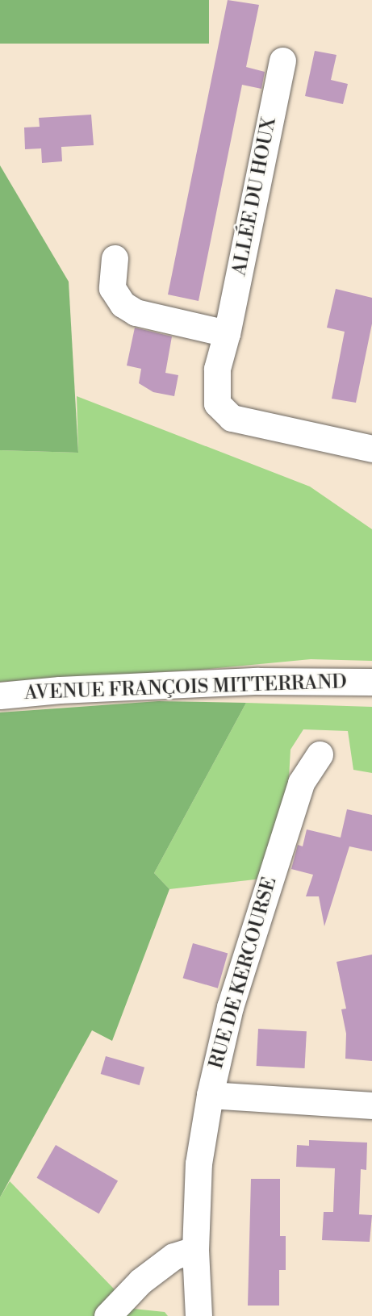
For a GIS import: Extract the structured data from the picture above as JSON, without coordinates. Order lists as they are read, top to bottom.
{
  "streets": {
    "street": ["ALLÉE DU HOUX", "AVENUE FRANÇOIS MITTERRAND", "RUE DE KERCOURSE"]
  }
}
